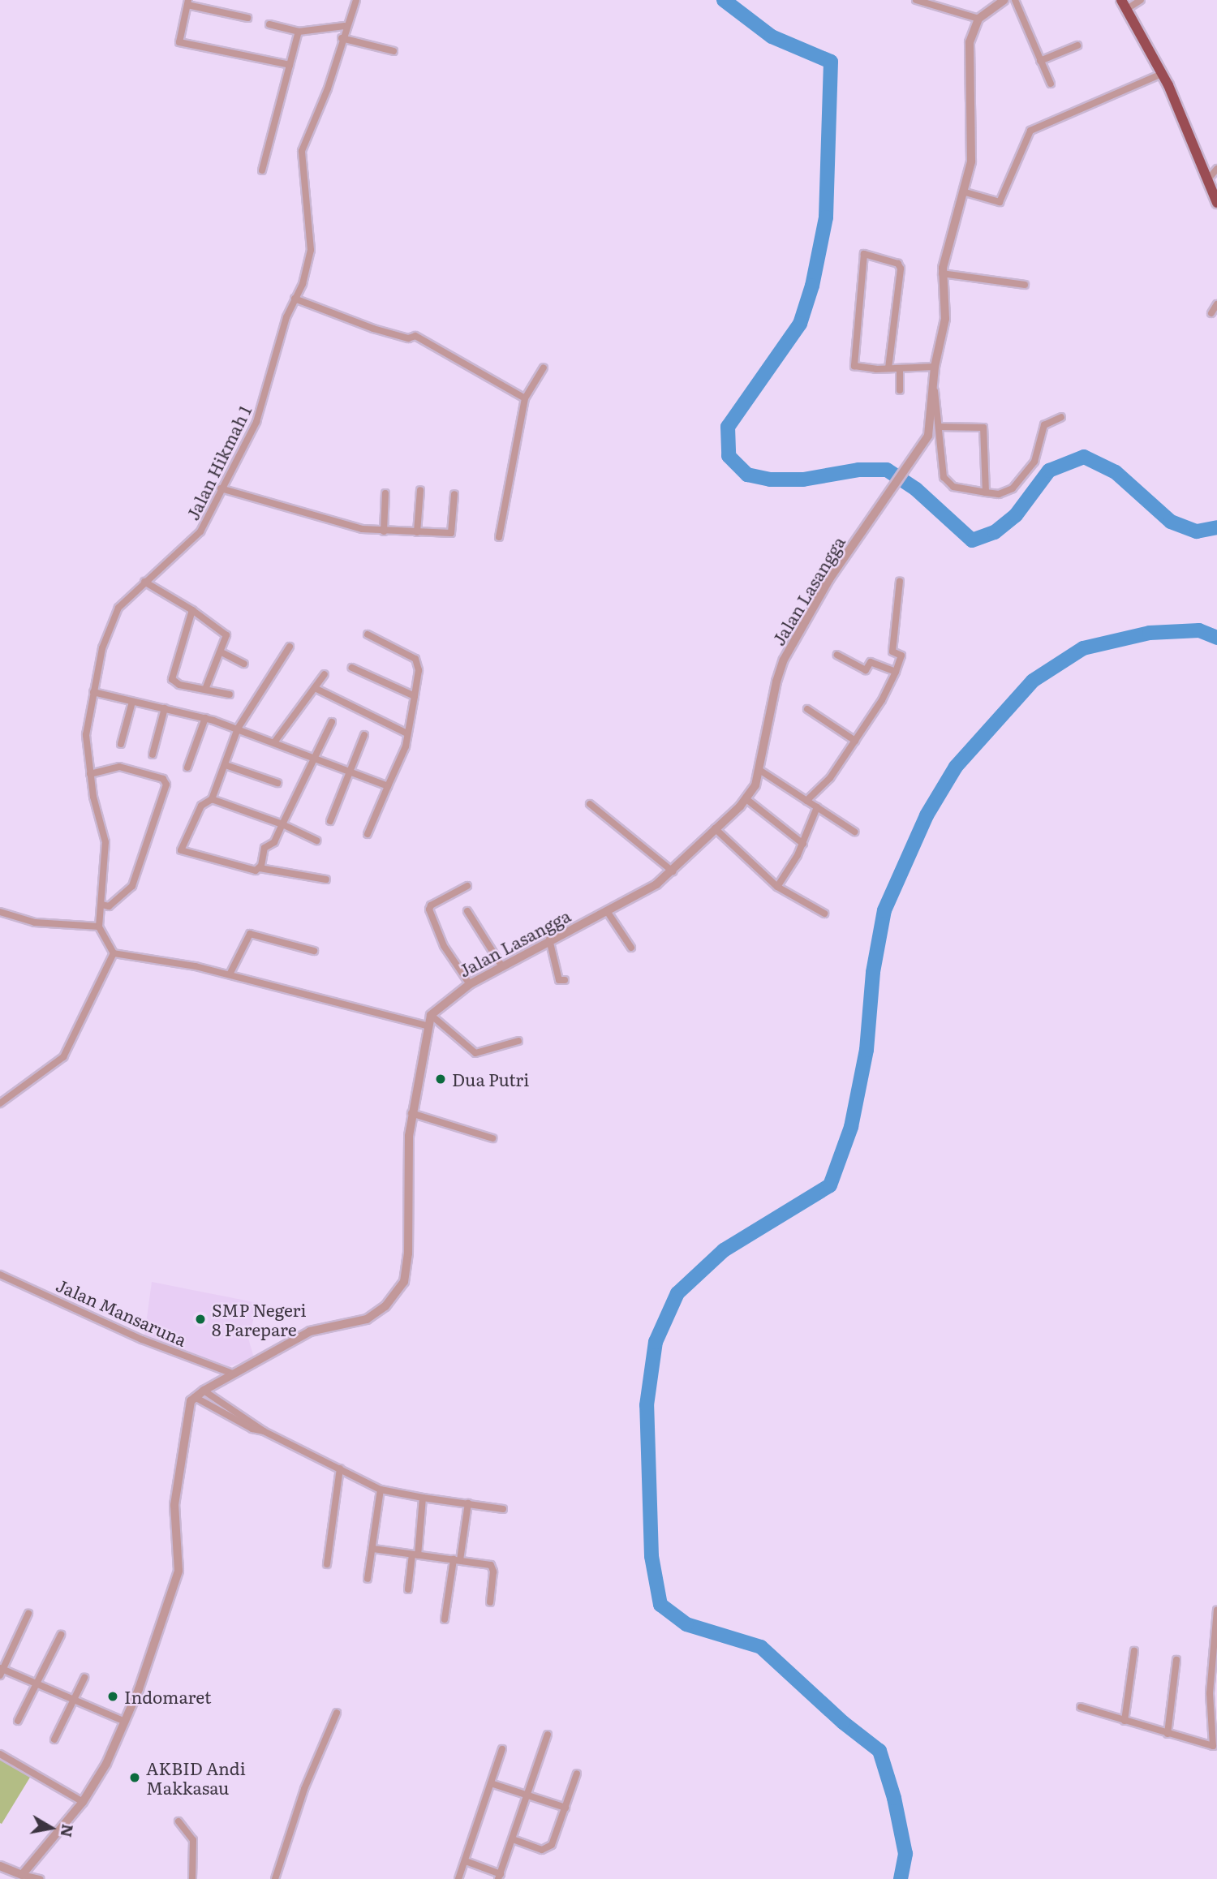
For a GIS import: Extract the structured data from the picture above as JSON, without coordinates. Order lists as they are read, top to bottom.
{
  "streets": {
    "street": ["Jalan Hikmah 1", "Jalan Lasangga", "Jalan Mansaruna"]
  },
  "places": [
    "Dua Putri",
    "SMP Negeri 8 Parepare",
    "Indomaret",
    "AKBID Andi Makkasau"
  ],
  "north": "right"
}
